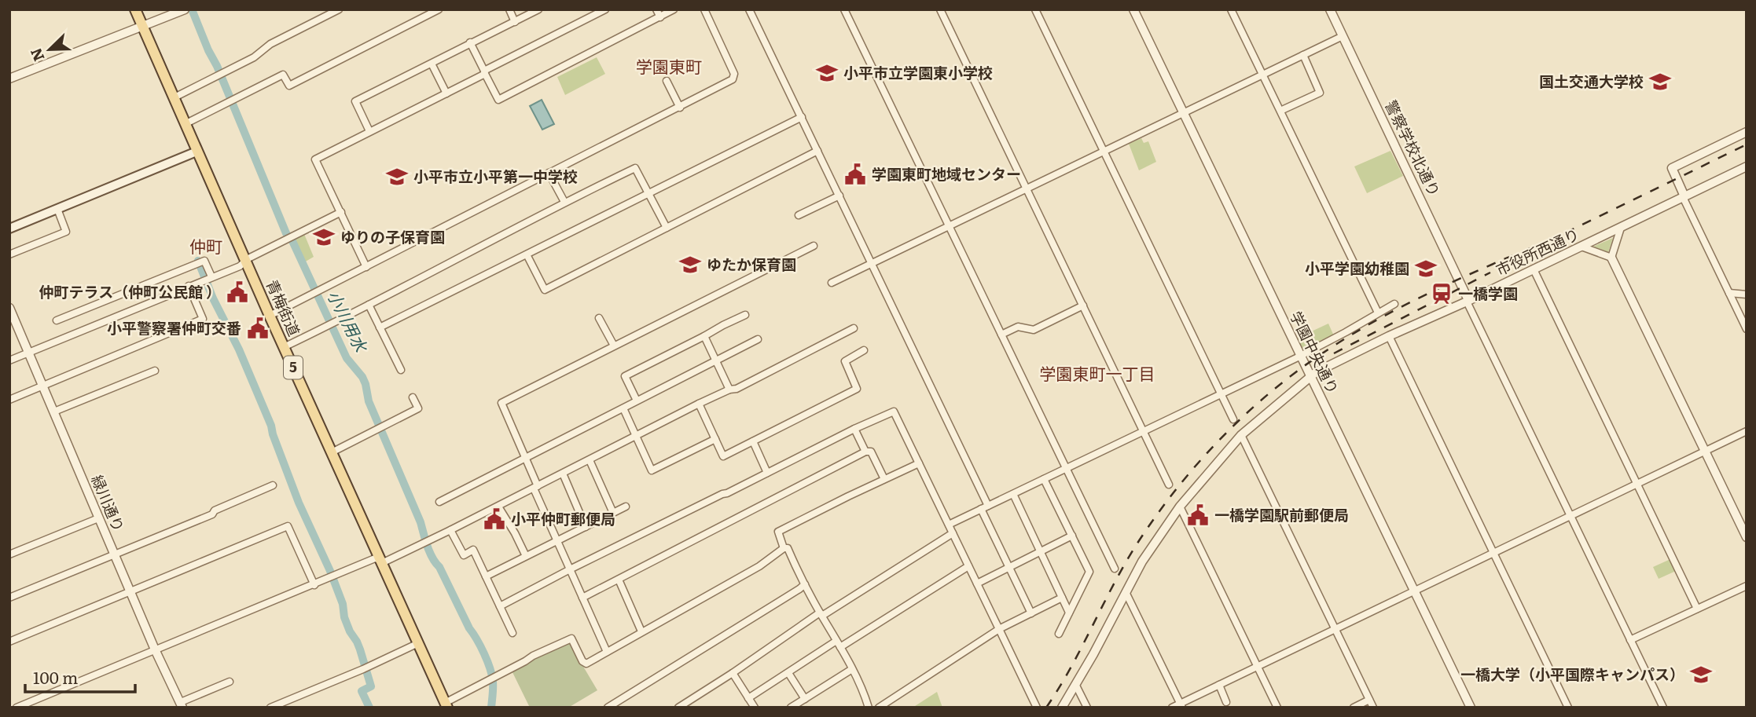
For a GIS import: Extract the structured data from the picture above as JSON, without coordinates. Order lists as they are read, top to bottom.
{
  "streets": {
    "main road": ["青梅街道", "5"],
    "street": [
      "警察学校北通り",
      "市役所西通り",
      "学園中央通り",
      "緑川通り"
    ]
  },
  "crossings": [
    ["警察学校北通り", "市役所西通り"],
    ["市役所西通り", "学園中央通り"]
  ],
  "districts": ["学園東町", "仲町", "学園東町一丁目"],
  "water": ["小川用水"],
  "places": {
    "school or university": [
      "小平市立学園東小学校",
      "国土交通大学校",
      "小平市立小平第一中学校",
      "ゆりの子保育園",
      "ゆたか保育園",
      "小平学園幼稚園",
      "一橋大学（小平国際キャンパス）"
    ],
    "public building": [
      "学園東町地域センター",
      "仲町テラス（仲町公民館 ）",
      "小平警察署仲町交番",
      "一橋学園駅前郵便局",
      "小平仲町郵便局"
    ],
    "station": ["一橋学園"]
  },
  "scale_bar": "100 m",
  "north": "bottom left"
}
